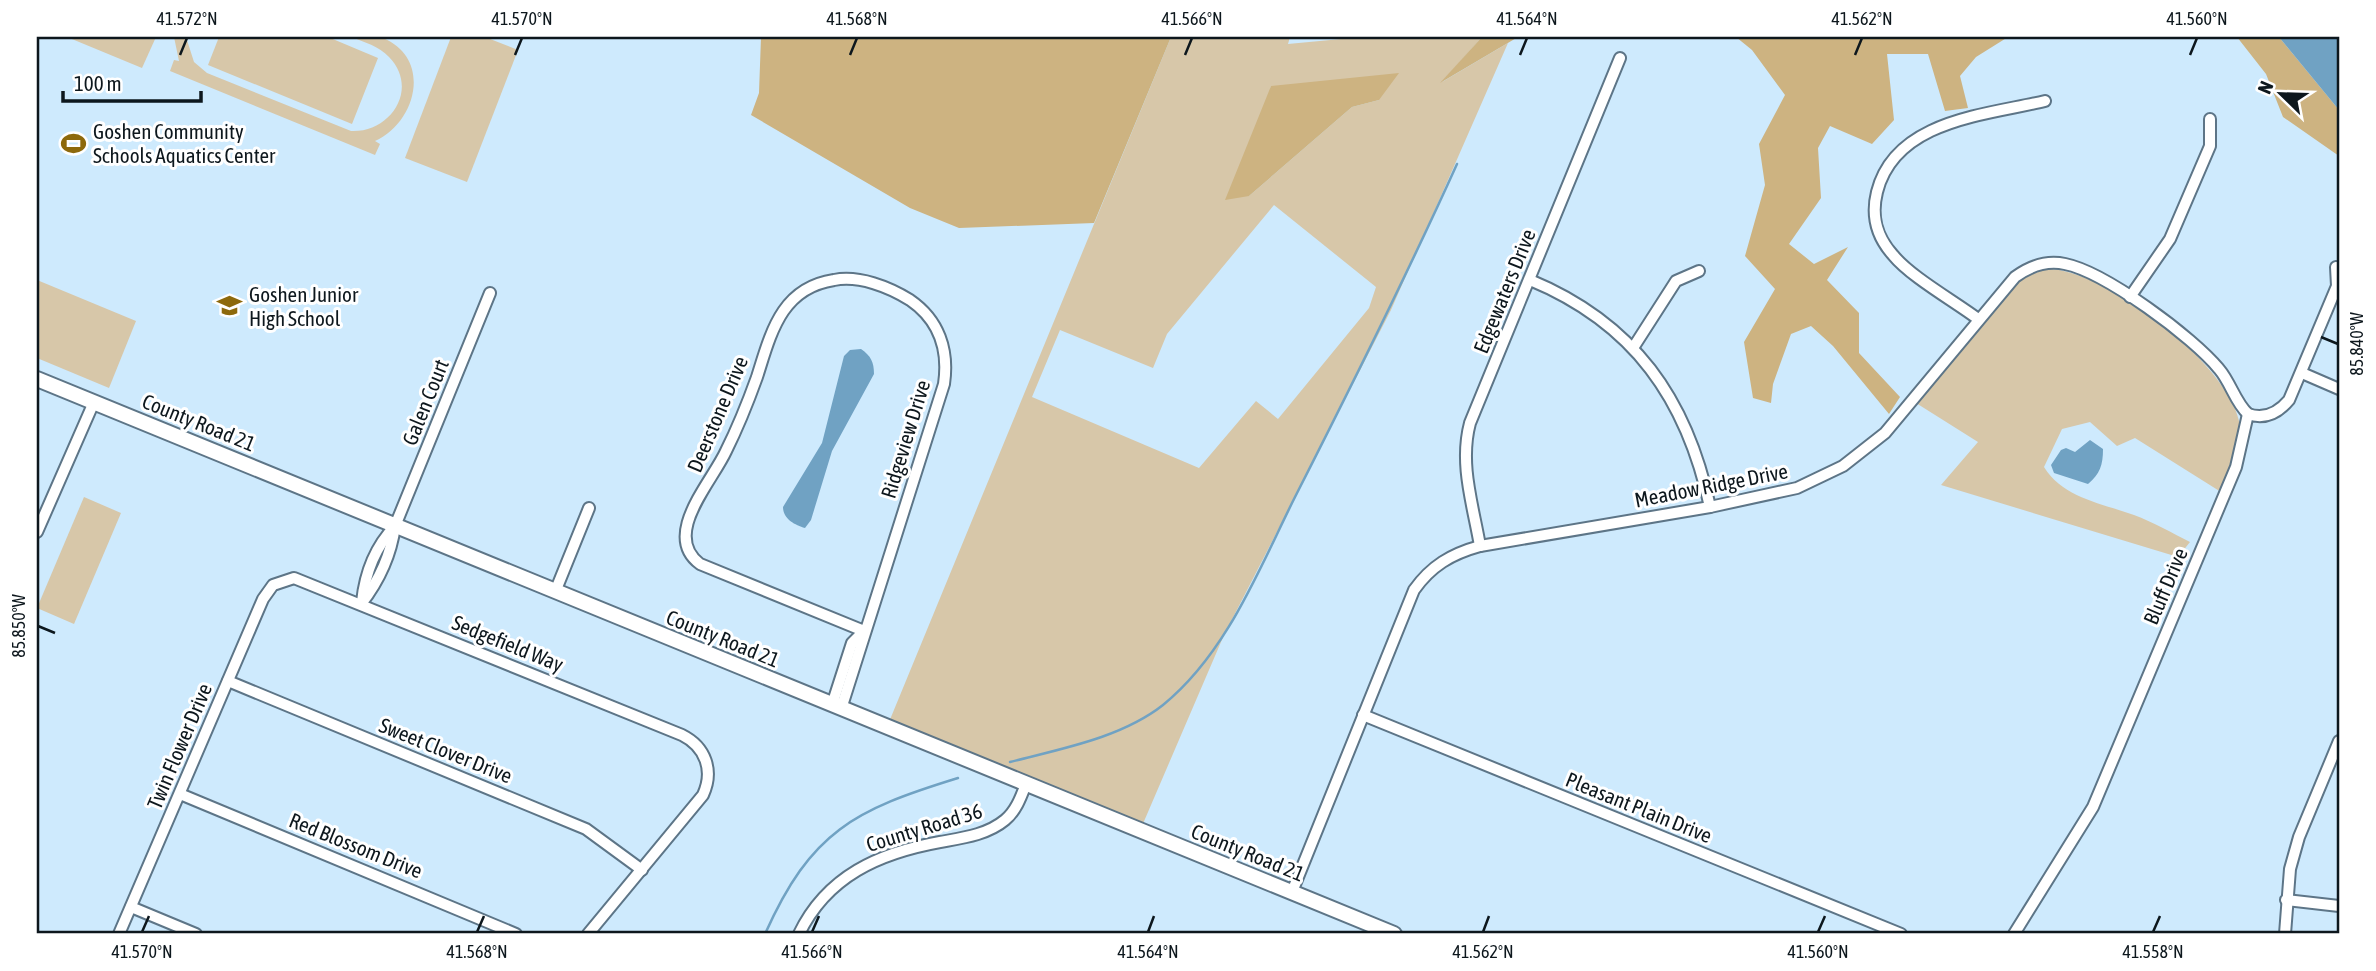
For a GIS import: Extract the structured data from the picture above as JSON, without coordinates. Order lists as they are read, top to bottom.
{
  "streets": {
    "street": [
      "Edgewaters Drive",
      "Galen Court",
      "Deerstone Drive",
      "County Road 21",
      "Ridgeview Drive",
      "Meadow Ridge Drive",
      "Bluff Drive",
      "Sedgefield Way",
      "Twin Flower Drive",
      "Sweet Clover Drive",
      "Pleasant Plain Drive",
      "County Road 36",
      "Red Blossom Drive"
    ]
  },
  "crossings": [
    ["Edgewaters Drive", "Meadow Ridge Drive"],
    ["Galen Court", "County Road 21"],
    ["Galen Court", "Sedgefield Way"],
    ["Deerstone Drive", "Ridgeview Drive"],
    ["County Road 21", "Ridgeview Drive"],
    ["County Road 21", "Meadow Ridge Drive"],
    ["County Road 21", "County Road 36"],
    ["Meadow Ridge Drive", "Bluff Drive"],
    ["Meadow Ridge Drive", "Pleasant Plain Drive"],
    ["Sedgefield Way", "Twin Flower Drive"],
    ["Sedgefield Way", "Sweet Clover Drive"],
    ["Twin Flower Drive", "Sweet Clover Drive"],
    ["Twin Flower Drive", "Red Blossom Drive"]
  ],
  "places": {
    "sports": ["Goshen Community Schools Aquatics Center"],
    "school or university": ["Goshen Junior High School"]
  },
  "scale_bar": "100 m",
  "north": "top left",
  "coordinates": [
    "41.572°N",
    "41.570°N",
    "41.568°N",
    "41.566°N",
    "41.564°N",
    "41.562°N",
    "41.560°N",
    "85.840°W",
    "85.850°W",
    "41.558°N"
  ]
}
